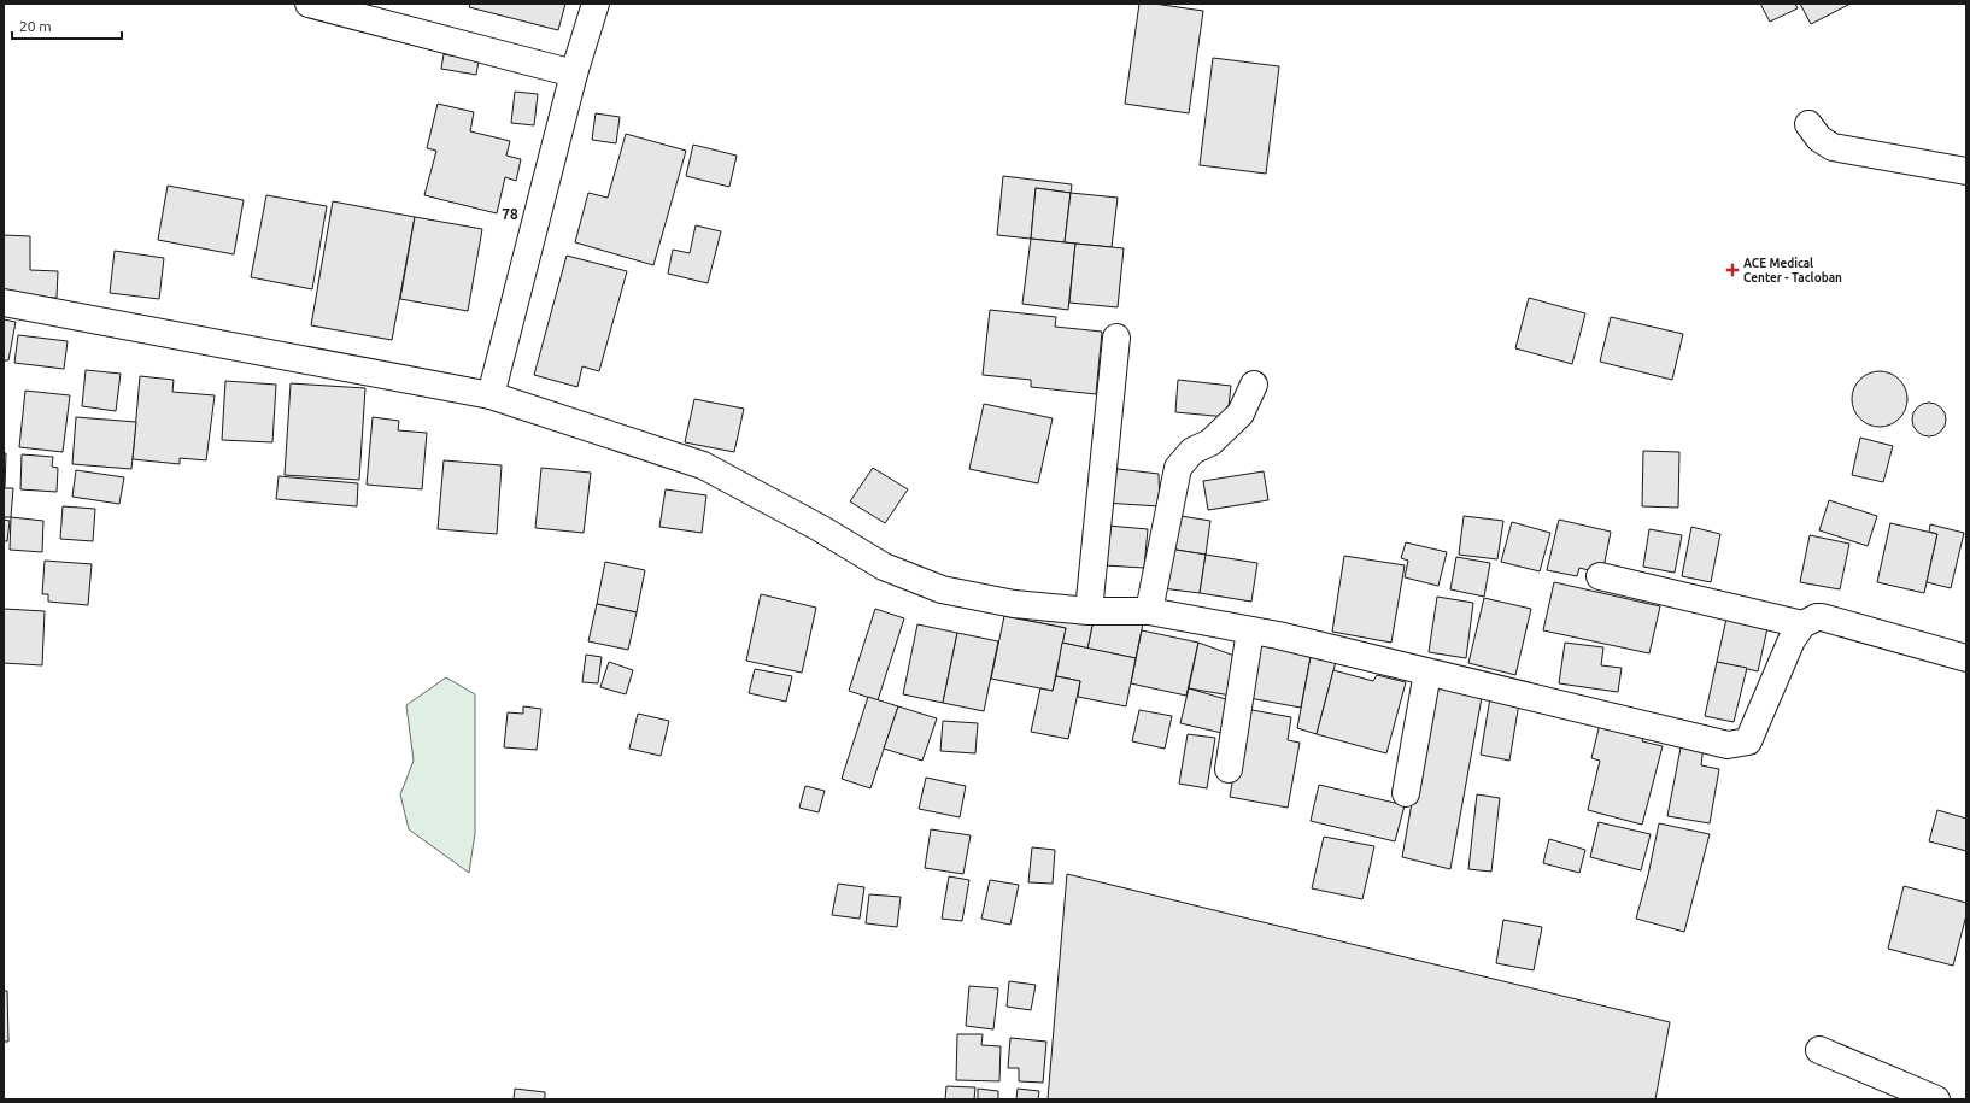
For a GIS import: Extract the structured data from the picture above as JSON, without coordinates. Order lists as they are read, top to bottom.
{
  "districts": ["78"],
  "places": {
    "health": ["ACE Medical Center - Tacloban"]
  },
  "scale_bar": "20 m"
}
